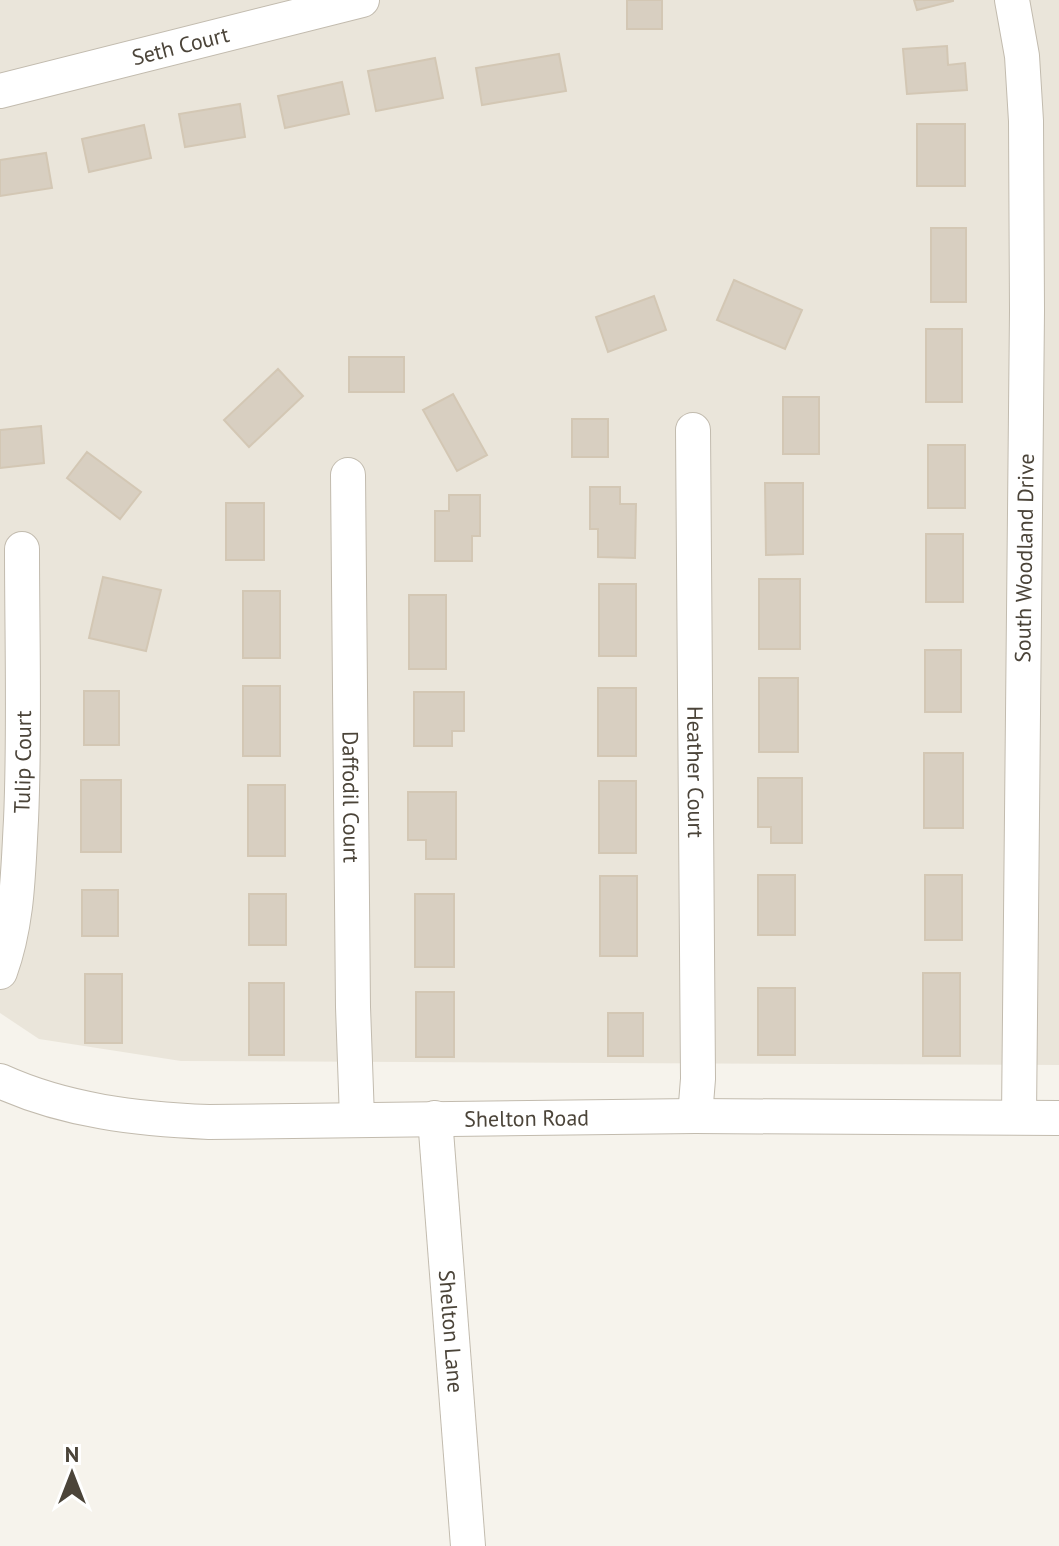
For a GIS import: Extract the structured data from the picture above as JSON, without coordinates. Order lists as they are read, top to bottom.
{
  "streets": {
    "street": [
      "Seth Court",
      "South Woodland Drive",
      "Tulip Court",
      "Heather Court",
      "Daffodil Court",
      "Shelton Road",
      "Shelton Lane"
    ]
  },
  "crossings": [
    ["South Woodland Drive", "Shelton Road"],
    ["Heather Court", "Shelton Road"],
    ["Daffodil Court", "Shelton Road"],
    ["Shelton Road", "Shelton Lane"]
  ],
  "north": "top"
}
